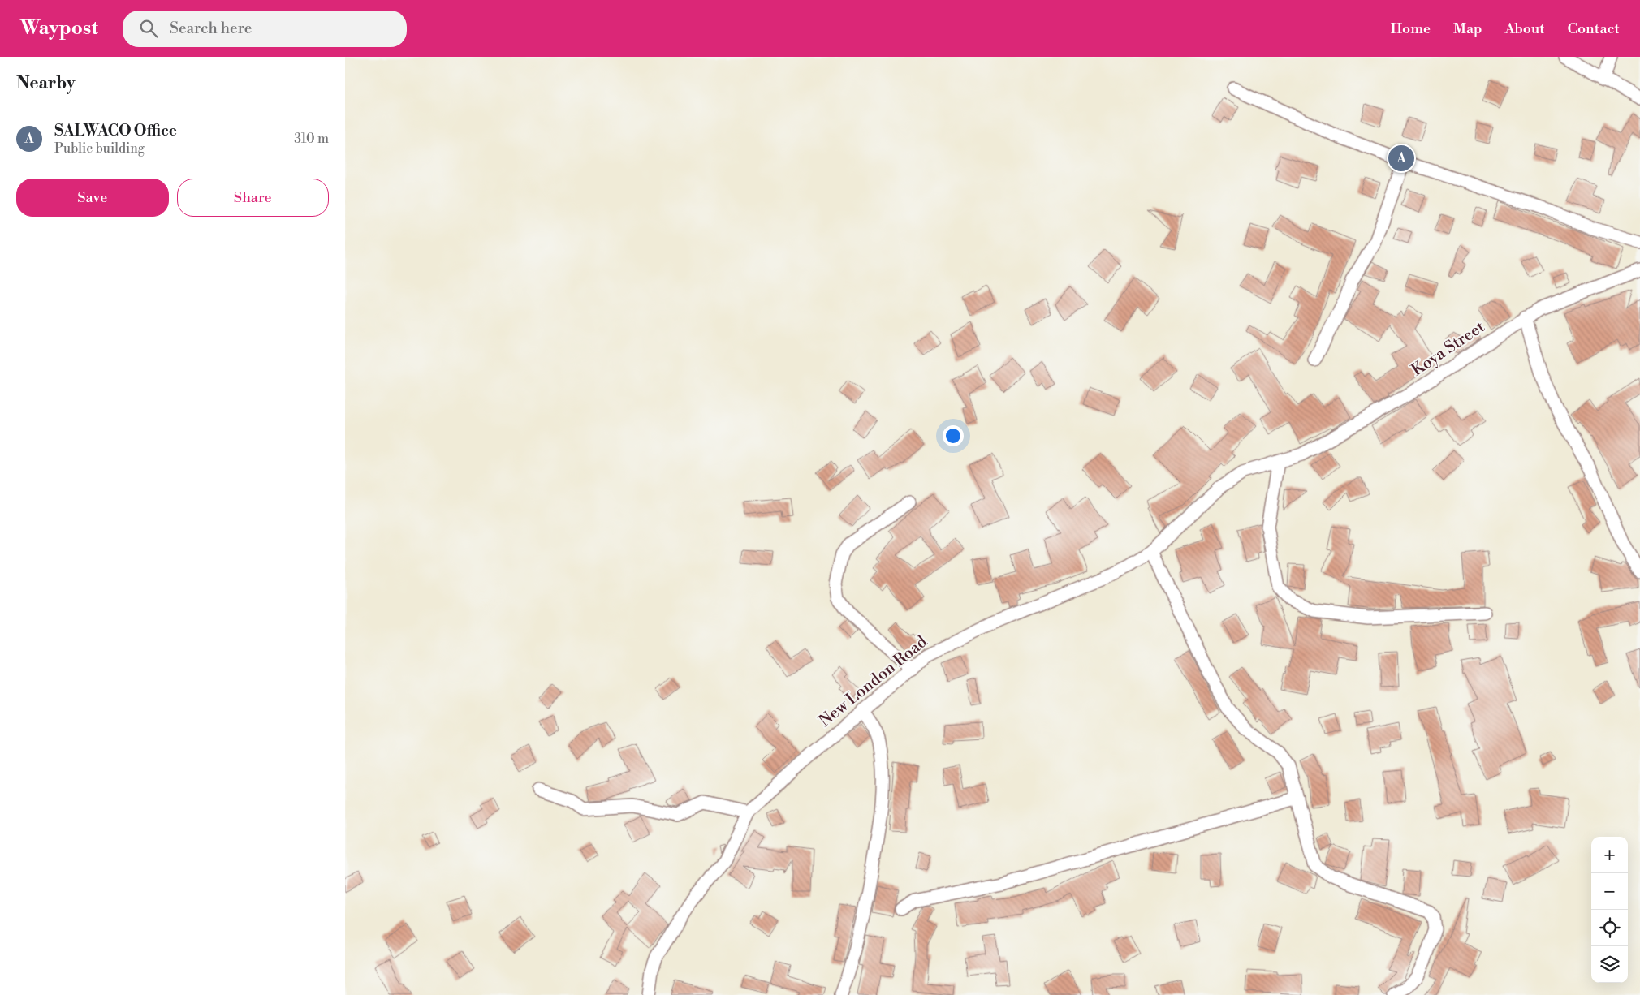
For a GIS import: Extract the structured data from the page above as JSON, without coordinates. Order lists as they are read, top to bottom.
{
  "streets": {
    "street": ["Koya Street", "New London Road"]
  },
  "crossings": [
    ["Koya Street", "New London Road"]
  ],
  "page": {
    "header": "Waypost",
    "search": "Search here",
    "nav": [
      "Home",
      "Map",
      "About",
      "Contact"
    ],
    "heading": "Nearby",
    "list": [
      {
        "mark": "A",
        "name": "SALWACO Office",
        "note": "Public building",
        "value": "310 m"
      }
    ],
    "pins": "A",
    "buttons": ["Save", "Share"],
    "map_buttons": ["+", "−"]
  }
}
